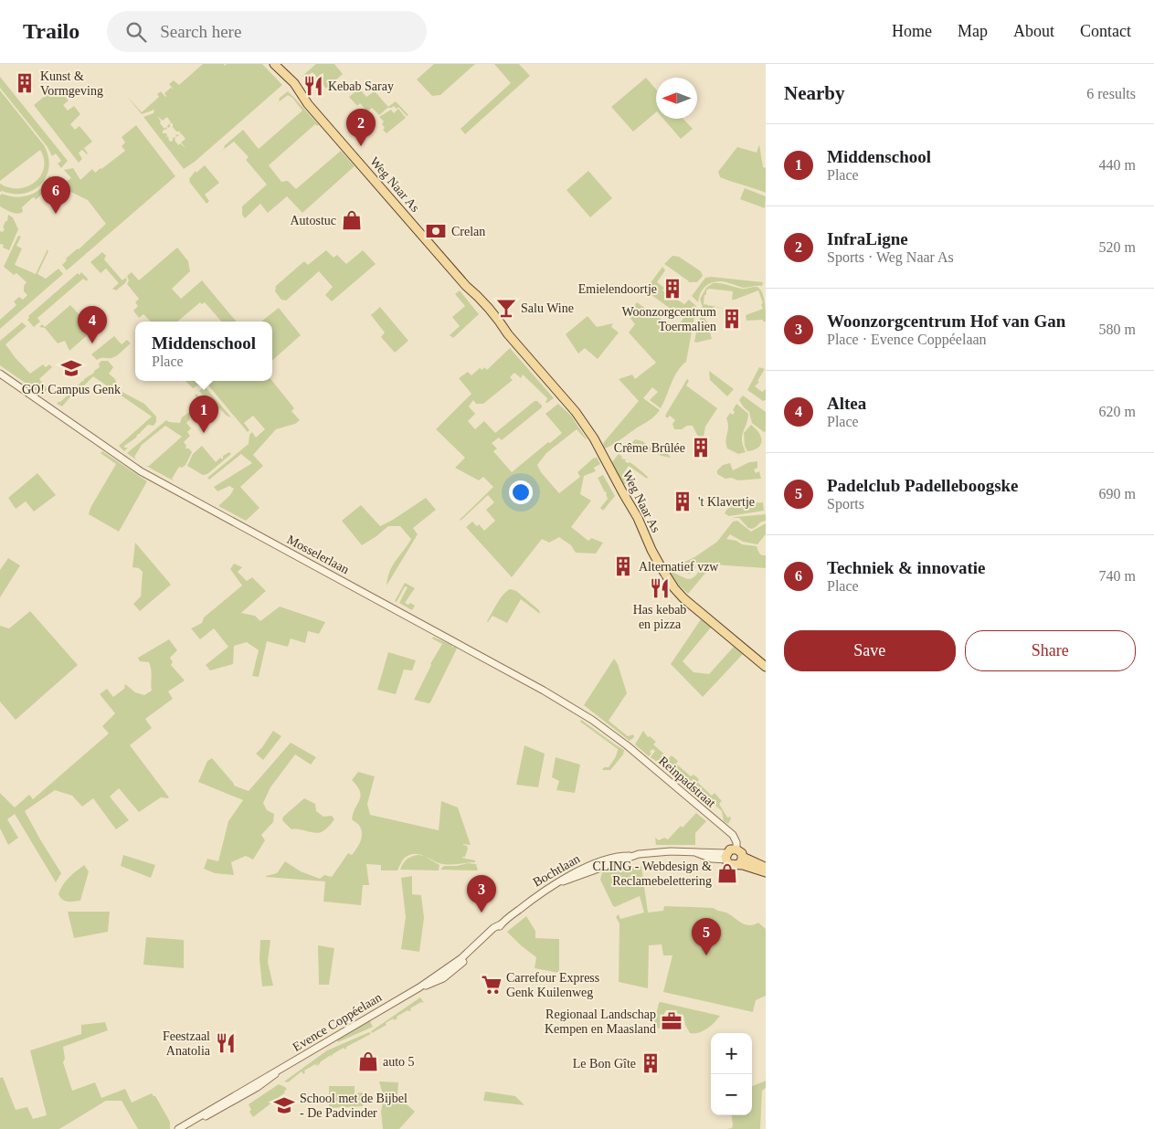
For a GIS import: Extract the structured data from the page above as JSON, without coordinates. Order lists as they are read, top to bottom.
{
  "streets": {
    "main road": ["Weg Naar As", "Bochtlaan"],
    "street": ["Mosselerlaan", "Reinpadstraat", "Evence Coppéelaan"]
  },
  "crossings": [
    ["Mosselerlaan", "Reinpadstraat"],
    ["Reinpadstraat", "Bochtlaan"],
    ["Bochtlaan", "Evence Coppéelaan"]
  ],
  "places": {
    "building": [
      "Kunst & Vormgeving",
      "Emielendoortje",
      "Woonzorgcentrum Toermalien",
      "Crême Brûlée",
      "'t Klavertje",
      "Alternatief vzw",
      "Le Bon Gîte"
    ],
    "restaurant": ["Kebab Saray", "Has kebab en pizza", "Feestzaal Anatolia"],
    "shop": ["Autostuc", "CLING - Webdesign & Reclamebelettering", "auto 5"],
    "bank": ["Crelan"],
    "bar": ["Salu Wine"],
    "school or university": ["GO! Campus Genk", "School met de Bijbel - De Padvinder"],
    "supermarket": ["Carrefour Express Genk Kuilenweg"],
    "office": ["Regionaal Landschap Kempen en Maasland"]
  },
  "north": "left",
  "page": {
    "header": "Trailo",
    "search": "Search here",
    "nav": [
      "Home",
      "Map",
      "About",
      "Contact"
    ],
    "heading": ["Nearby", "6 results"],
    "pins": [
      "2",
      "6",
      "4",
      "1",
      "3",
      "5"
    ],
    "list": [
      {
        "mark": "1",
        "name": "Middenschool",
        "note": "Place",
        "value": "440 m"
      },
      {
        "mark": "2",
        "name": "InfraLigne",
        "note": "Sports · Weg Naar As",
        "value": "520 m"
      },
      {
        "mark": "3",
        "name": "Woonzorgcentrum Hof van Gan",
        "note": "Place · Evence Coppéelaan",
        "value": "580 m"
      },
      {
        "mark": "4",
        "name": "Altea",
        "note": "Place",
        "value": "620 m"
      },
      {
        "mark": "5",
        "name": "Padelclub Padelleboogske",
        "note": "Sports",
        "value": "690 m"
      },
      {
        "mark": "6",
        "name": "Techniek & innovatie",
        "note": "Place",
        "value": "740 m"
      }
    ],
    "popup": ["Middenschool", "Place"],
    "buttons": ["Save", "Share"],
    "map_buttons": ["+", "−"]
  }
}
